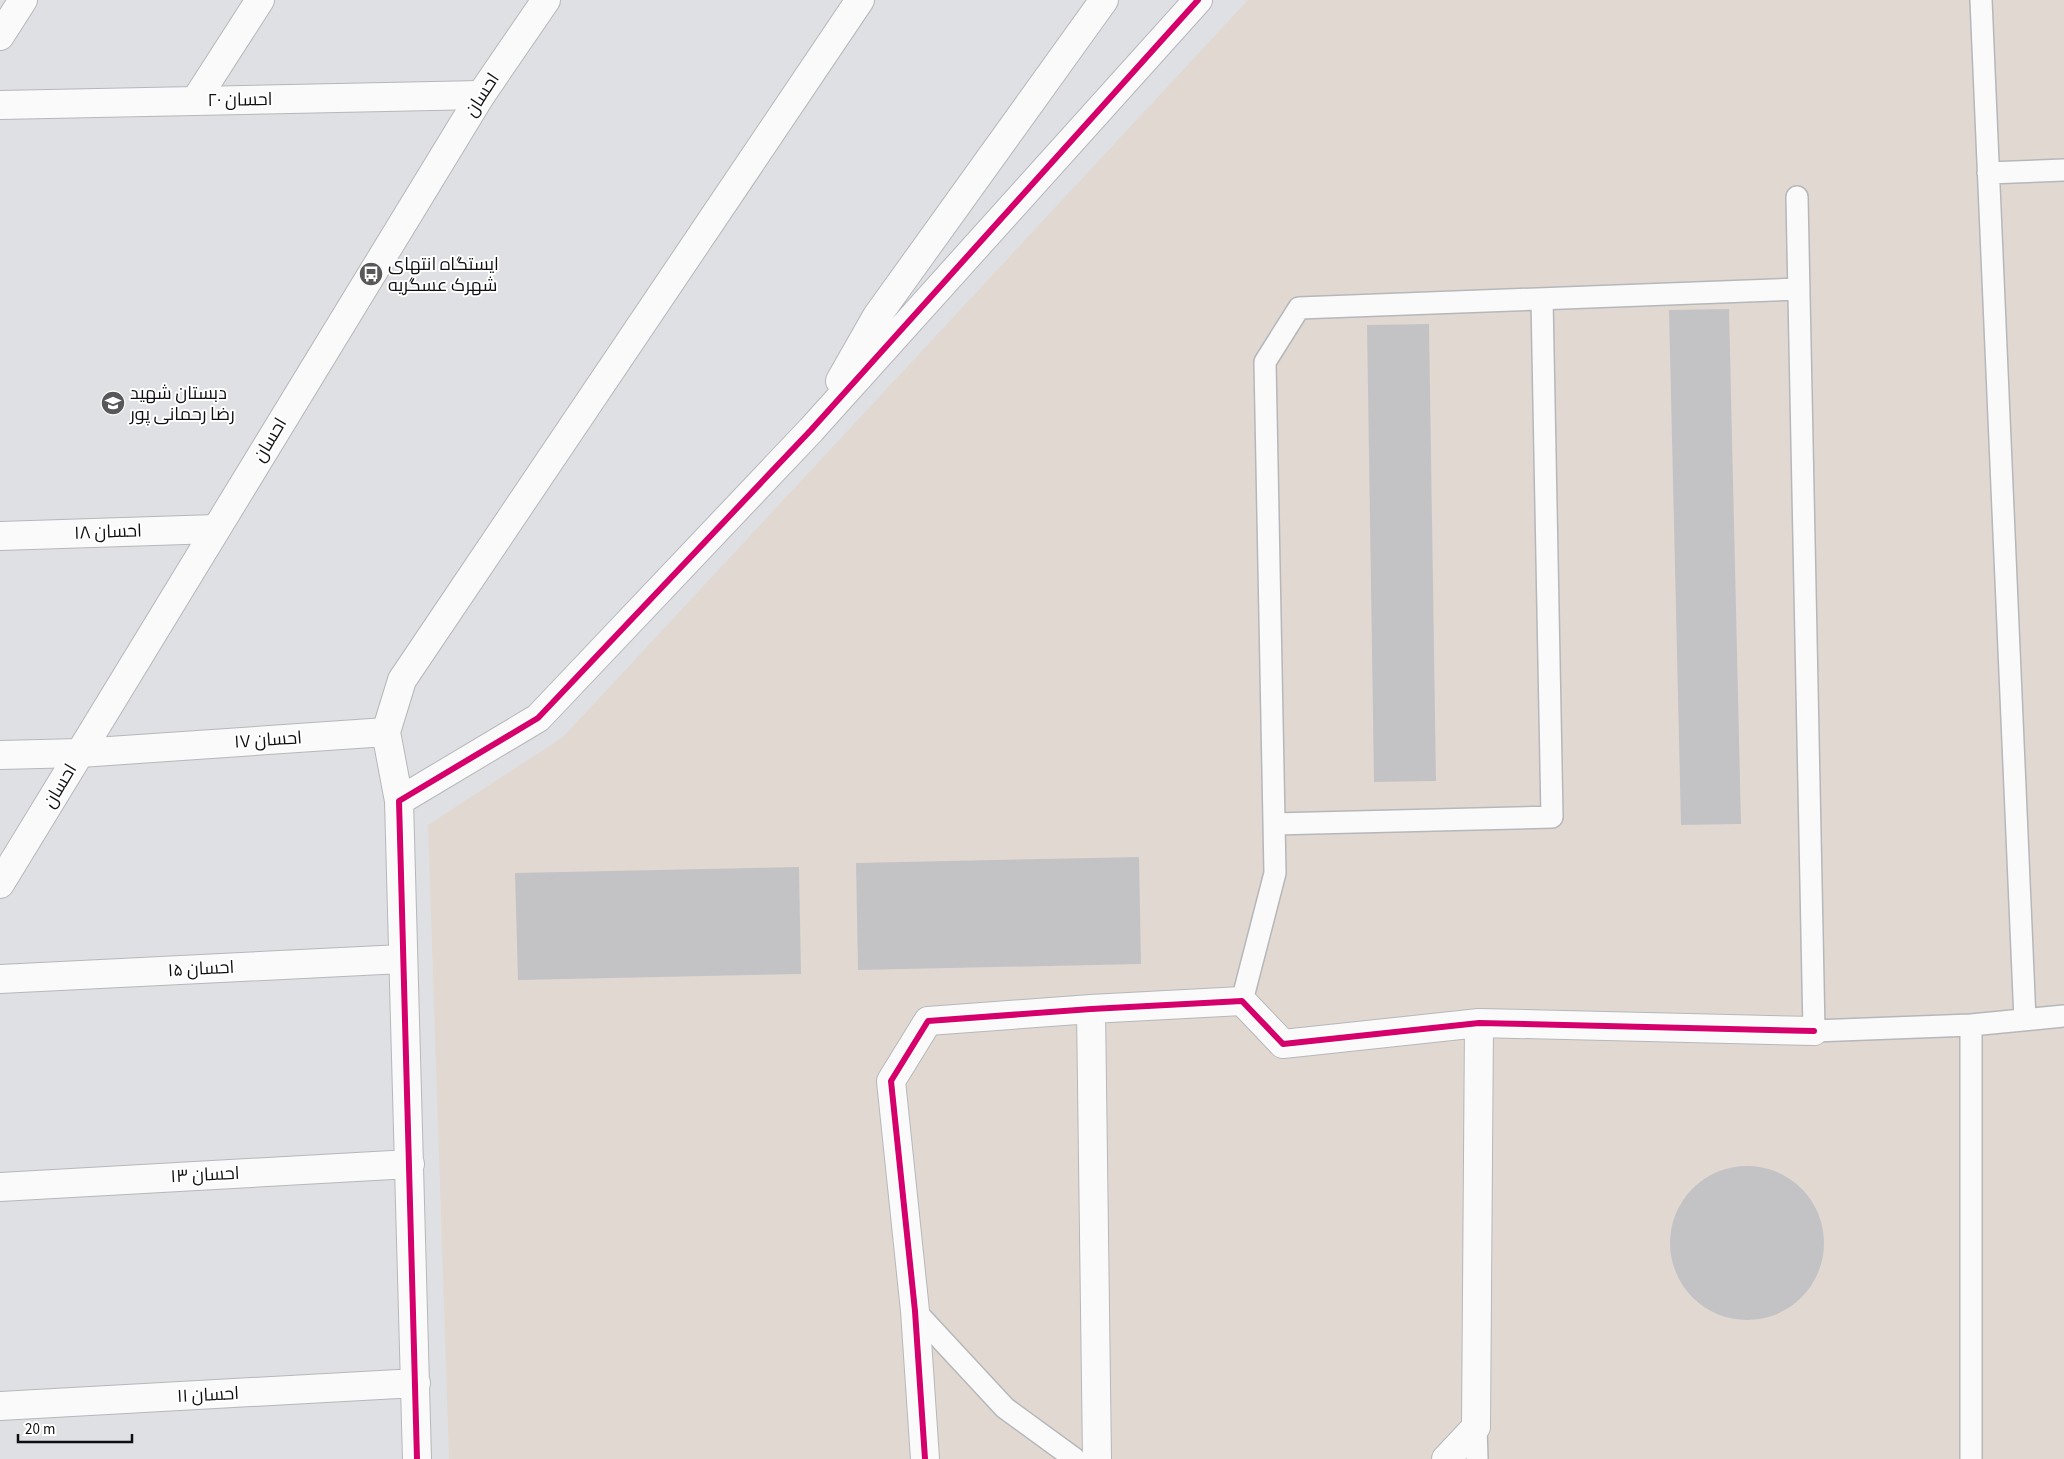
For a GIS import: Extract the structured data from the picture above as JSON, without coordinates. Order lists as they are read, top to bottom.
{
  "streets": {
    "street": [
      "احسان",
      "احسان ۲۰",
      "احسان ۱۸",
      "احسان ۱۷",
      "احسان ۱۵",
      "احسان ۱۳",
      "احسان ۱۱"
    ]
  },
  "crossings": [
    ["احسان", "احسان ۲۰"],
    ["احسان", "احسان ۱۸"],
    ["احسان", "احسان ۱۷"]
  ],
  "places": {
    "bus stop": ["ایستگاه انتهای شهرک عسگریه"],
    "school or university": ["دبستان شهید رضا رحمانی پور"]
  },
  "scale_bar": "20 m"
}
